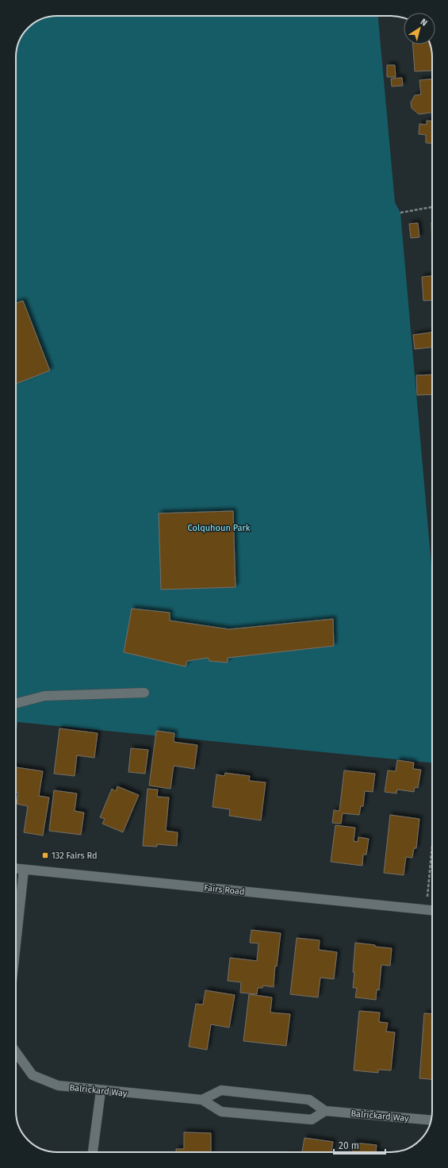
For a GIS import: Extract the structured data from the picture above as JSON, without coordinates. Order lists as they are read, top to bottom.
{
  "streets": {
    "street": ["Fairs Road", "Balrickard Way"]
  },
  "parks": ["Colquhoun Park"],
  "places": {
    "transit": ["132 Fairs Rd"]
  },
  "scale_bar": "20 m",
  "north": "top right"
}
